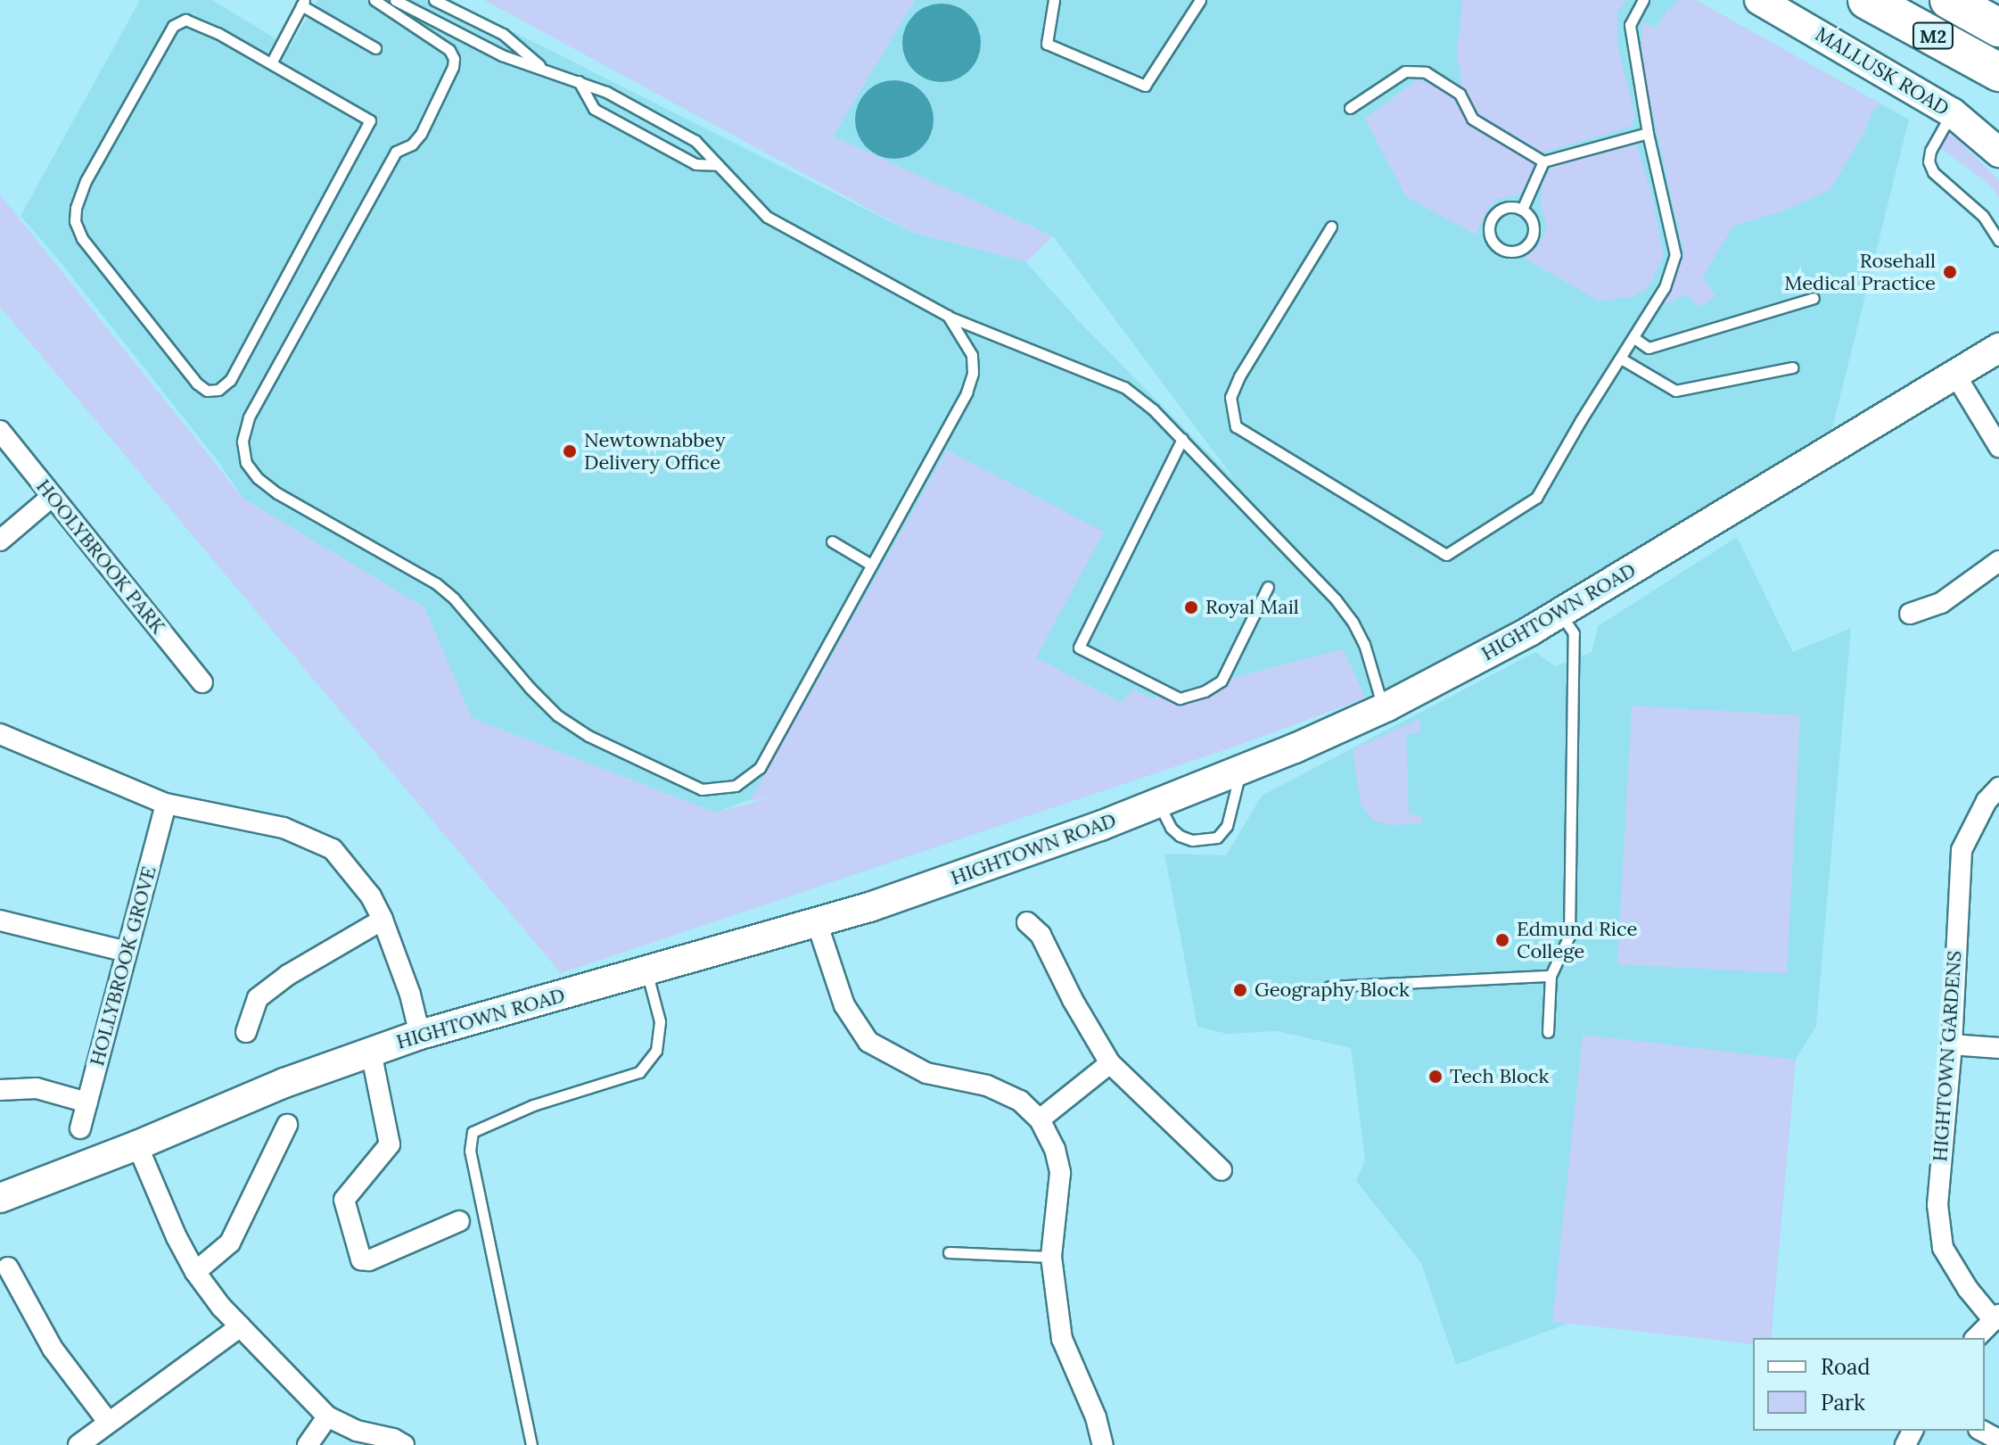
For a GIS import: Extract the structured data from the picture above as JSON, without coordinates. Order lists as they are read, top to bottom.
{
  "streets": {
    "highway": ["M2"],
    "main road": ["MALLUSK ROAD", "HIGHTOWN ROAD"],
    "street": ["HOOLYBROOK PARK", "HOLLYBROOK GROVE", "HIGHTOWN GARDENS"]
  },
  "places": [
    "Rosehall Medical Practice",
    "Newtownabbey Delivery Office",
    "Royal Mail",
    "Edmund Rice College",
    "Geography Block",
    "Tech Block"
  ],
  "legend": ["Road", "Park"]
}
